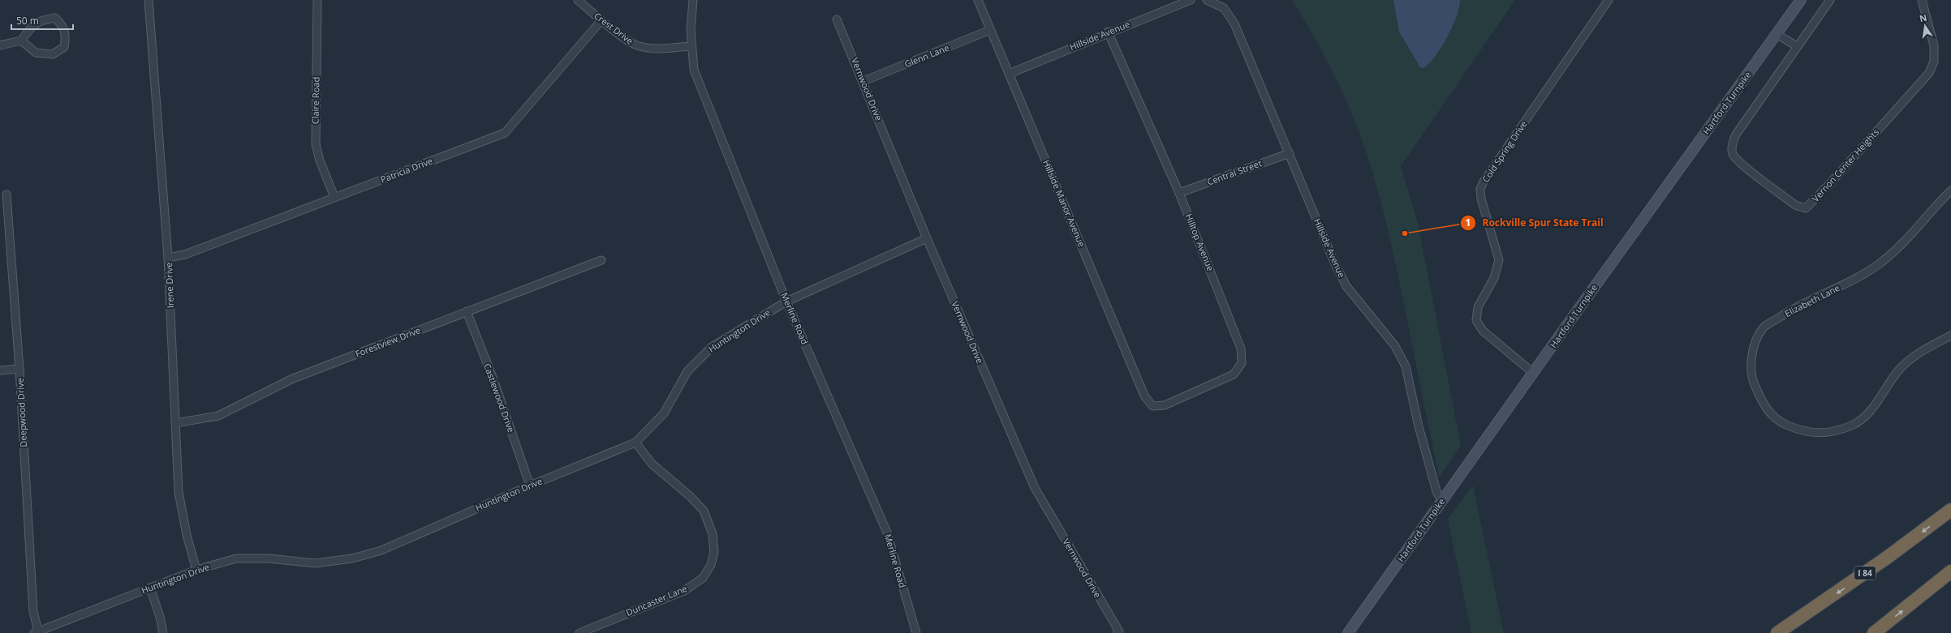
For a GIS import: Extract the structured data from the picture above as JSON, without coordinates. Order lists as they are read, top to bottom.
{
  "streets": {
    "highway": ["I 84"],
    "main road": ["Hartford Turnpike"],
    "street": [
      "Crest Drive",
      "Hillside Avenue",
      "Glenn Lane",
      "Vernwood Drive",
      "Claire Road",
      "Cold Spring Drive",
      "Vernon Center Heights",
      "Patricia Drive",
      "Central Street",
      "Hillside Manor Avenue",
      "Hilltop Avenue",
      "Irene Drive",
      "Elizabeth Lane",
      "Merline Road",
      "Huntington Drive",
      "Forestview Drive",
      "Castlewood Drive",
      "Deepwood Drive",
      "Duncaster Lane"
    ]
  },
  "crossings": [
    ["Crest Drive", "Patricia Drive"],
    ["Crest Drive", "Merline Road"],
    ["Hillside Avenue", "Hartford Turnpike"],
    ["Hillside Avenue", "Central Street"],
    ["Hillside Avenue", "Hillside Manor Avenue"],
    ["Hillside Avenue", "Hilltop Avenue"],
    ["Glenn Lane", "Vernwood Drive"],
    ["Glenn Lane", "Hillside Manor Avenue"],
    ["Vernwood Drive", "Huntington Drive"],
    ["Claire Road", "Patricia Drive"],
    ["Hartford Turnpike", "Cold Spring Drive"],
    ["Patricia Drive", "Irene Drive"],
    ["Central Street", "Hilltop Avenue"],
    ["Hillside Manor Avenue", "Hilltop Avenue"],
    ["Irene Drive", "Huntington Drive"],
    ["Irene Drive", "Forestview Drive"],
    ["Merline Road", "Huntington Drive"],
    ["Huntington Drive", "Castlewood Drive"],
    ["Huntington Drive", "Deepwood Drive"],
    ["Huntington Drive", "Duncaster Lane"],
    ["Forestview Drive", "Castlewood Drive"]
  ],
  "places": ["Rockville Spur State Trail"],
  "scale_bar": "50 m",
  "north": "top"
}
